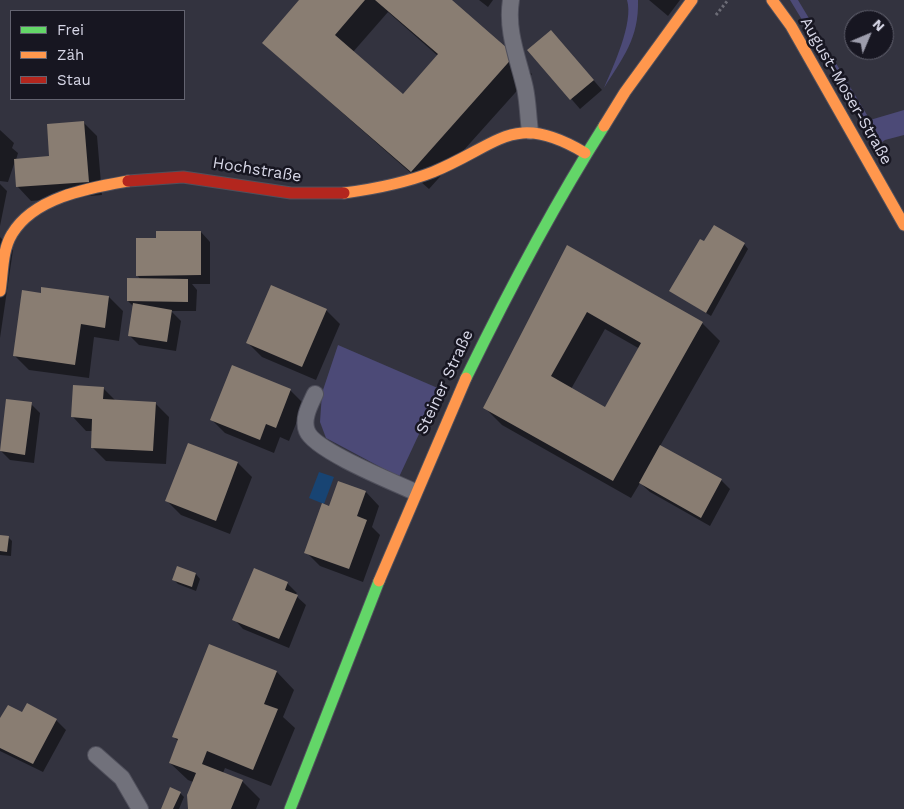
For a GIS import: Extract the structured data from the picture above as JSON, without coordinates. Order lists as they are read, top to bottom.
{
  "streets": {
    "street": ["August-Moser-Straße", "Hochstraße", "Steiner Straße"]
  },
  "crossings": [
    ["Hochstraße", "Steiner Straße"]
  ],
  "legend": ["Frei", "Zäh", "Stau"],
  "north": "top right"
}
